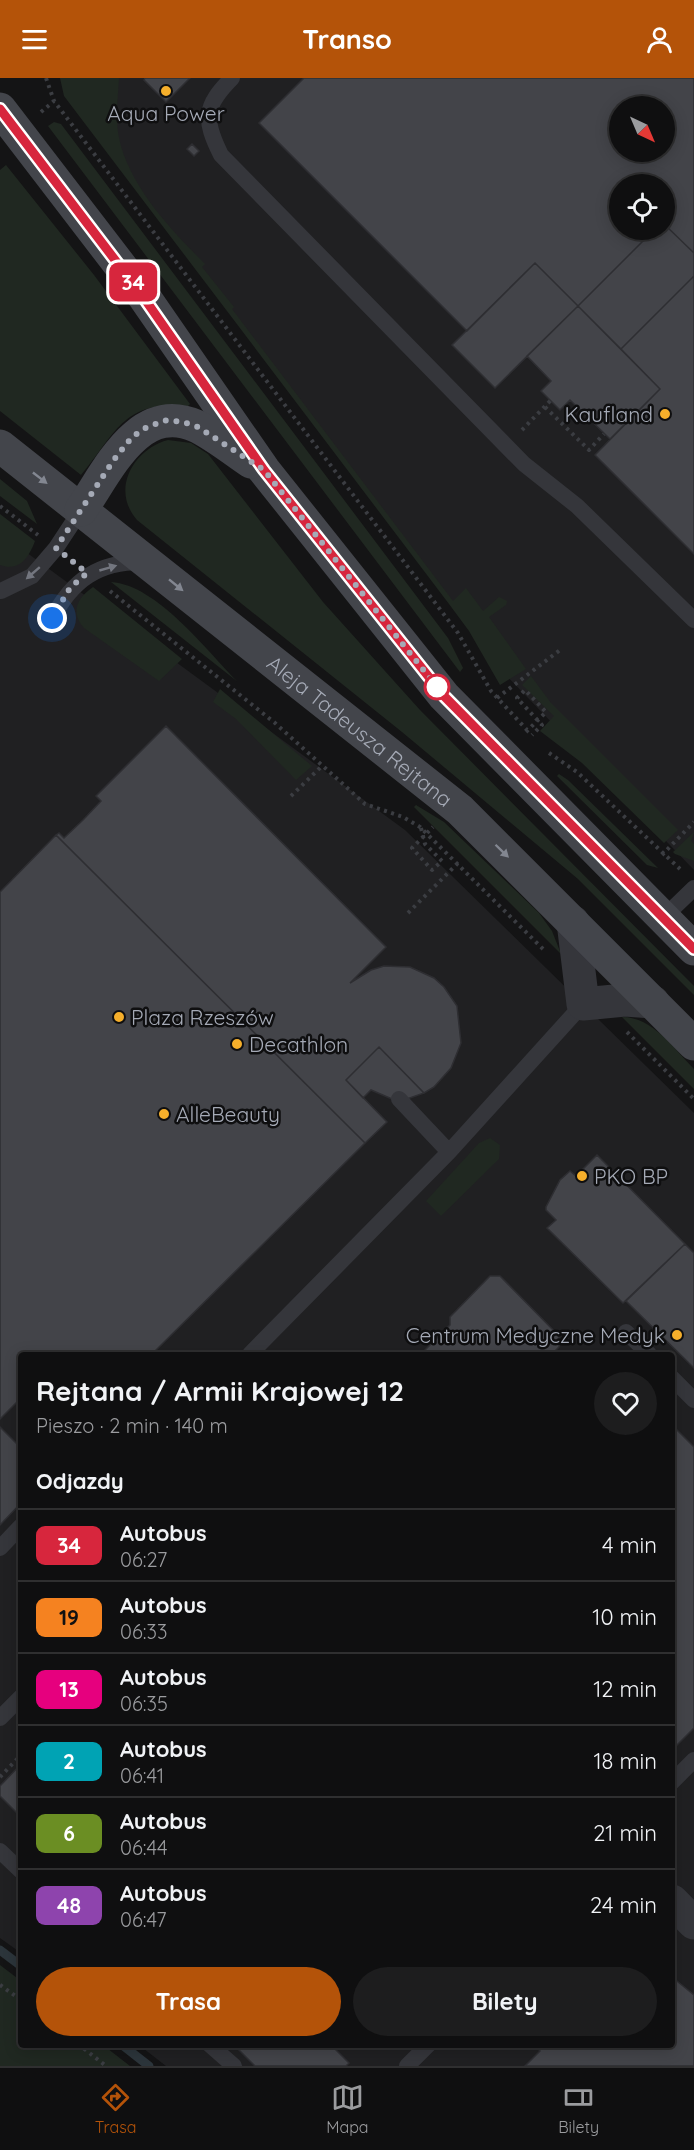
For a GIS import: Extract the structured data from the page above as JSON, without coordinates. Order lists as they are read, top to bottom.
{
  "streets": {
    "main road": ["Aleja Tadeusza Rejtana"]
  },
  "places": [
    "Aqua Power",
    "Kaufland",
    "Plaza Rzeszów",
    "Decathlon",
    "AlleBeauty",
    "PKO BP",
    "Centrum Medyczne Medyk"
  ],
  "lines": ["bus line 34"],
  "north": "bottom right",
  "page": {
    "header": "Transo",
    "on_map": "34",
    "heading": [
      ["Rejtana / Armii Krajowej 12", "Pieszo · 2 min · 140 m"],
      "Odjazdy"
    ],
    "list": [
      {
        "mark": "34",
        "name": "Autobus",
        "note": "06:27",
        "value": "4 min"
      },
      {
        "mark": "19",
        "name": "Autobus",
        "note": "06:33",
        "value": "10 min"
      },
      {
        "mark": "13",
        "name": "Autobus",
        "note": "06:35",
        "value": "12 min"
      },
      {
        "mark": "2",
        "name": "Autobus",
        "note": "06:41",
        "value": "18 min"
      },
      {
        "mark": "6",
        "name": "Autobus",
        "note": "06:44",
        "value": "21 min"
      },
      {
        "mark": "48",
        "name": "Autobus",
        "note": "06:47",
        "value": "24 min"
      }
    ],
    "buttons": ["Trasa", "Bilety"],
    "tabs": ["Trasa", "Mapa", "Bilety"]
  }
}
